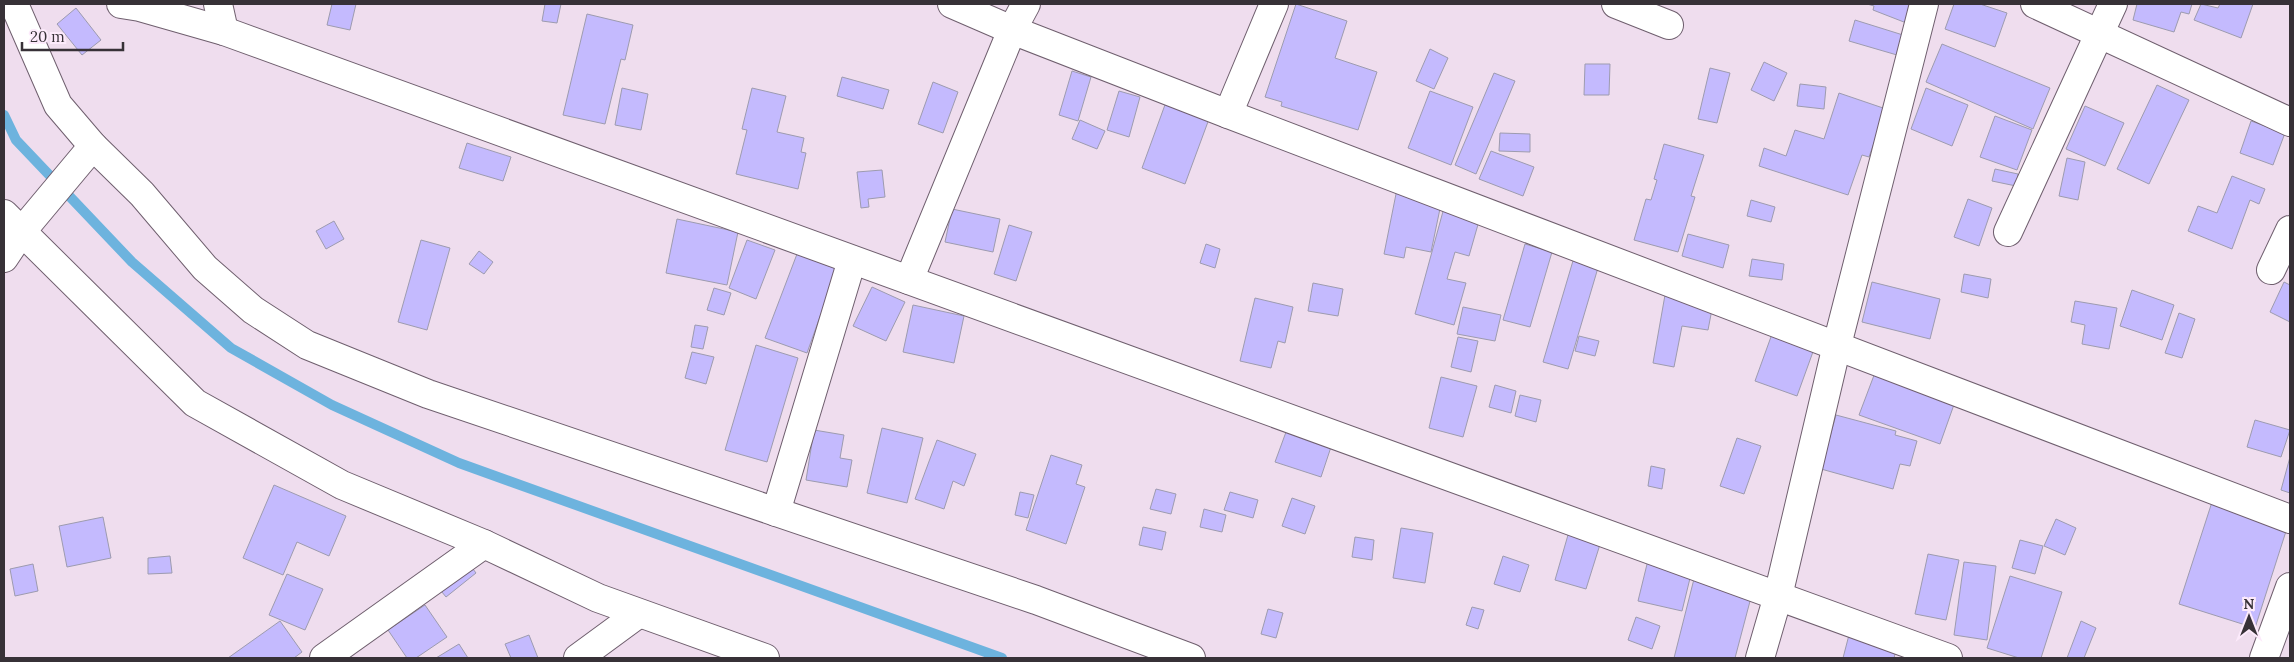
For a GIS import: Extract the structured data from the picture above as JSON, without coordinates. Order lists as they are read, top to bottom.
{
  "scale_bar": "20 m",
  "north": "top"
}
